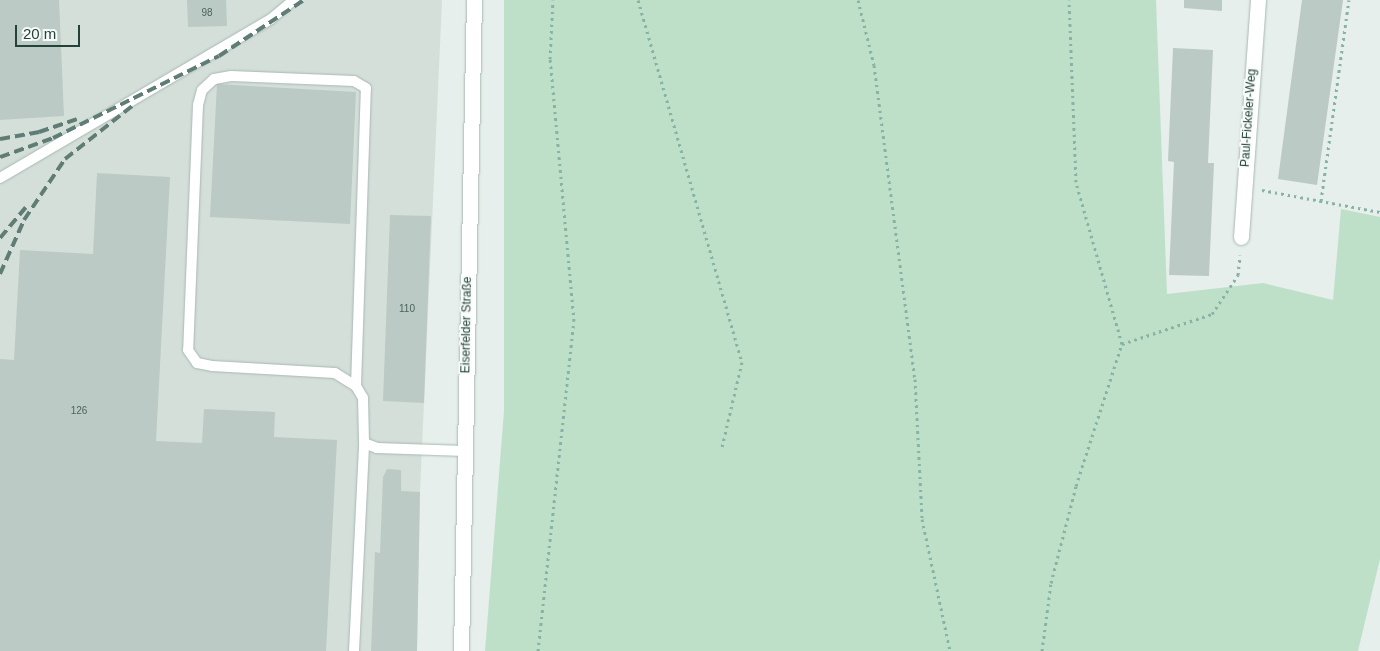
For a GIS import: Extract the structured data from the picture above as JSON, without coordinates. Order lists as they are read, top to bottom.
{
  "streets": {
    "main road": ["Paul-Fickeler-Weg", "Eiserfelder Straße"]
  },
  "house_numbers": ["98", "110", "126"],
  "scale_bar": "20 m"
}
